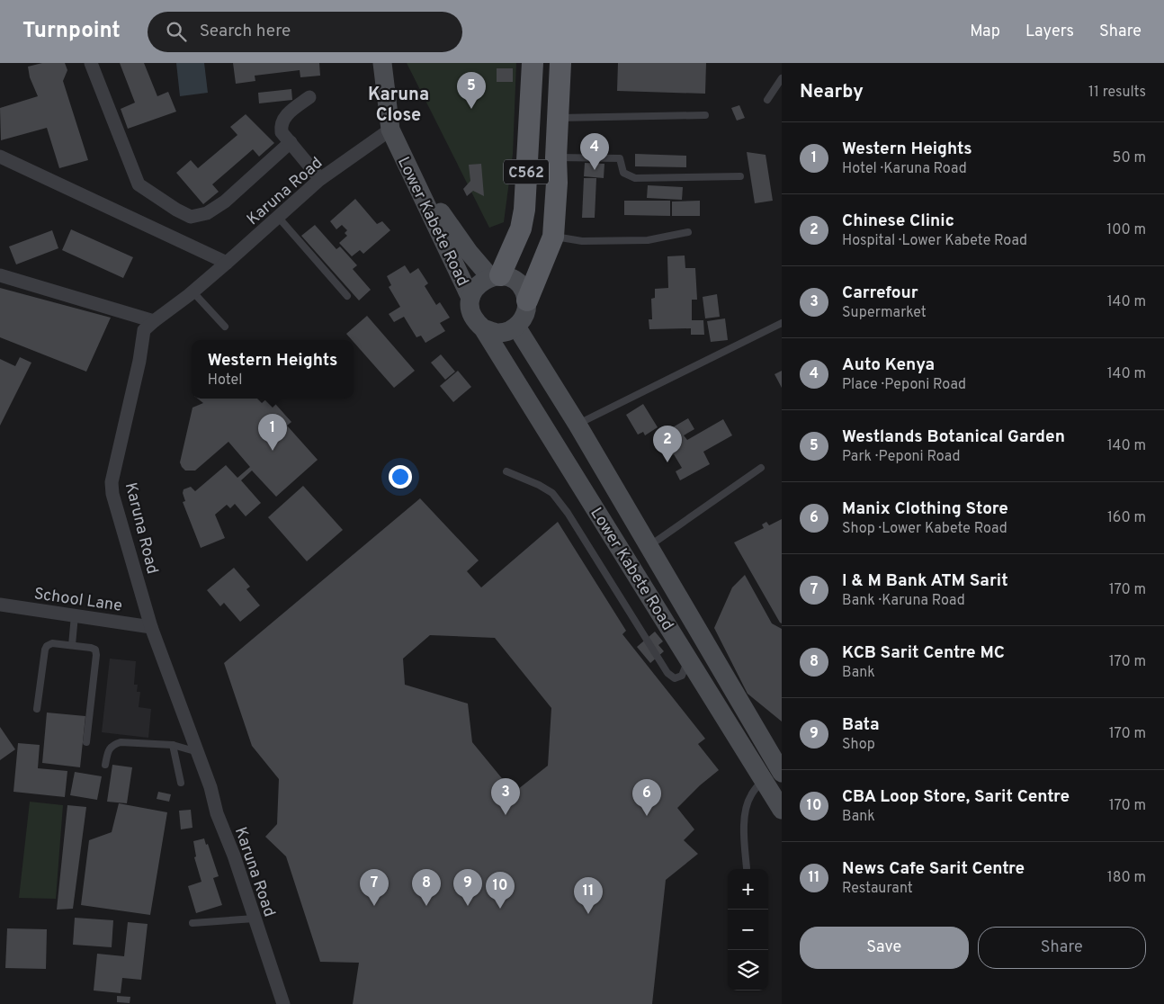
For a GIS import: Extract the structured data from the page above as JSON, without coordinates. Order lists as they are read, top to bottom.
{
  "streets": {
    "main road": ["C562", "Lower Kabete Road"],
    "street": ["Karuna Road", "School Lane"]
  },
  "crossings": [
    ["C562", "Lower Kabete Road"],
    ["Karuna Road", "Lower Kabete Road"],
    ["Karuna Road", "School Lane"]
  ],
  "districts": ["Karuna Close"],
  "page": {
    "header": "Turnpoint",
    "search": "Search here",
    "nav": ["Map", "Layers", "Share"],
    "heading": ["Nearby", "11 results"],
    "pins": [
      "5",
      "4",
      "1",
      "2",
      "3",
      "6",
      "7",
      "8",
      "9",
      "10",
      "11"
    ],
    "list": [
      {
        "mark": "1",
        "name": "Western Heights",
        "note": "Hotel · Karuna Road",
        "value": "50 m"
      },
      {
        "mark": "2",
        "name": "Chinese Clinic",
        "note": "Hospital · Lower Kabete Road",
        "value": "100 m"
      },
      {
        "mark": "3",
        "name": "Carrefour",
        "note": "Supermarket",
        "value": "140 m"
      },
      {
        "mark": "4",
        "name": "Auto Kenya",
        "note": "Place · Peponi Road",
        "value": "140 m"
      },
      {
        "mark": "5",
        "name": "Westlands Botanical Garden",
        "note": "Park · Peponi Road",
        "value": "140 m"
      },
      {
        "mark": "6",
        "name": "Manix Clothing Store",
        "note": "Shop · Lower Kabete Road",
        "value": "160 m"
      },
      {
        "mark": "7",
        "name": "I & M Bank ATM Sarit",
        "note": "Bank · Karuna Road",
        "value": "170 m"
      },
      {
        "mark": "8",
        "name": "KCB Sarit Centre MC",
        "note": "Bank",
        "value": "170 m"
      },
      {
        "mark": "9",
        "name": "Bata",
        "note": "Shop",
        "value": "170 m"
      },
      {
        "mark": "10",
        "name": "CBA Loop Store, Sarit Centre",
        "note": "Bank",
        "value": "170 m"
      },
      {
        "mark": "11",
        "name": "News Cafe Sarit Centre",
        "note": "Restaurant",
        "value": "180 m"
      }
    ],
    "popup": ["Western Heights", "Hotel"],
    "map_buttons": ["+", "−"],
    "buttons": ["Save", "Share"]
  }
}
